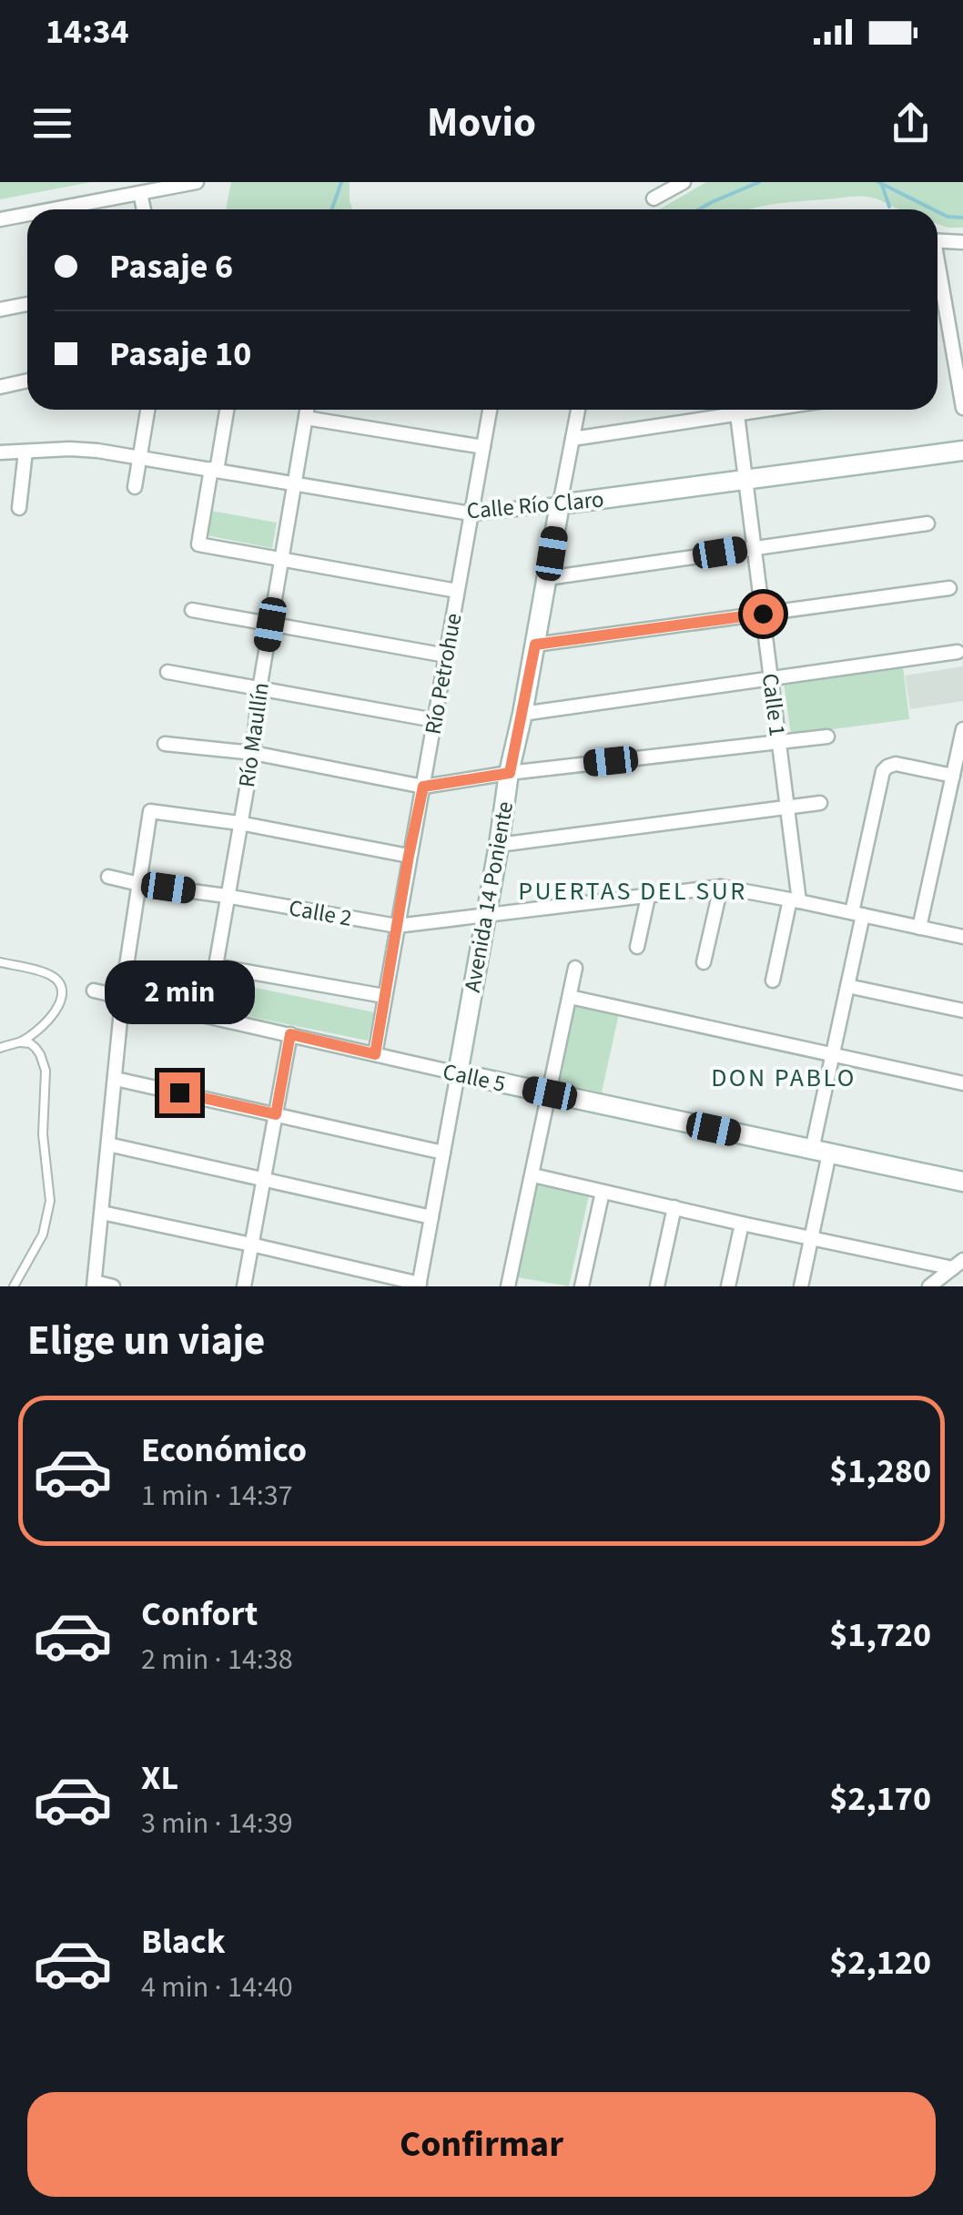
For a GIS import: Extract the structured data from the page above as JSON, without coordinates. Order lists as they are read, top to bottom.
{
  "streets": {
    "street": [
      "Calle Río Claro",
      "Río Petrohue",
      "Calle 1",
      "Río Maullín",
      "Avenida 14 Poniente",
      "Calle 2",
      "Calle 5"
    ]
  },
  "crossings": [
    ["Calle Río Claro", "Río Petrohue"],
    ["Calle Río Claro", "Calle 1"],
    ["Calle Río Claro", "Río Maullín"],
    ["Calle Río Claro", "Avenida 14 Poniente"],
    ["Río Petrohue", "Calle 2"],
    ["Río Petrohue", "Calle 5"],
    ["Calle 1", "Calle 2"],
    ["Río Maullín", "Calle 2"],
    ["Río Maullín", "Calle 5"],
    ["Avenida 14 Poniente", "Calle 2"],
    ["Avenida 14 Poniente", "Calle 5"]
  ],
  "districts": ["PUERTAS DEL SUR", "DON PABLO"],
  "page": {
    "status": "14:34",
    "header": "Movio",
    "banner": ["Pasaje 6", "Pasaje 10"],
    "bubble": "2 min",
    "heading": "Elige un viaje",
    "list": [
      {
        "name": "Económico",
        "note": "1 min · 14:37",
        "value": "$1,280"
      },
      {
        "name": "Confort",
        "note": "2 min · 14:38",
        "value": "$1,720"
      },
      {
        "name": "XL",
        "note": "3 min · 14:39",
        "value": "$2,170"
      },
      {
        "name": "Black",
        "note": "4 min · 14:40",
        "value": "$2,120"
      }
    ],
    "buttons": "Confirmar"
  }
}
